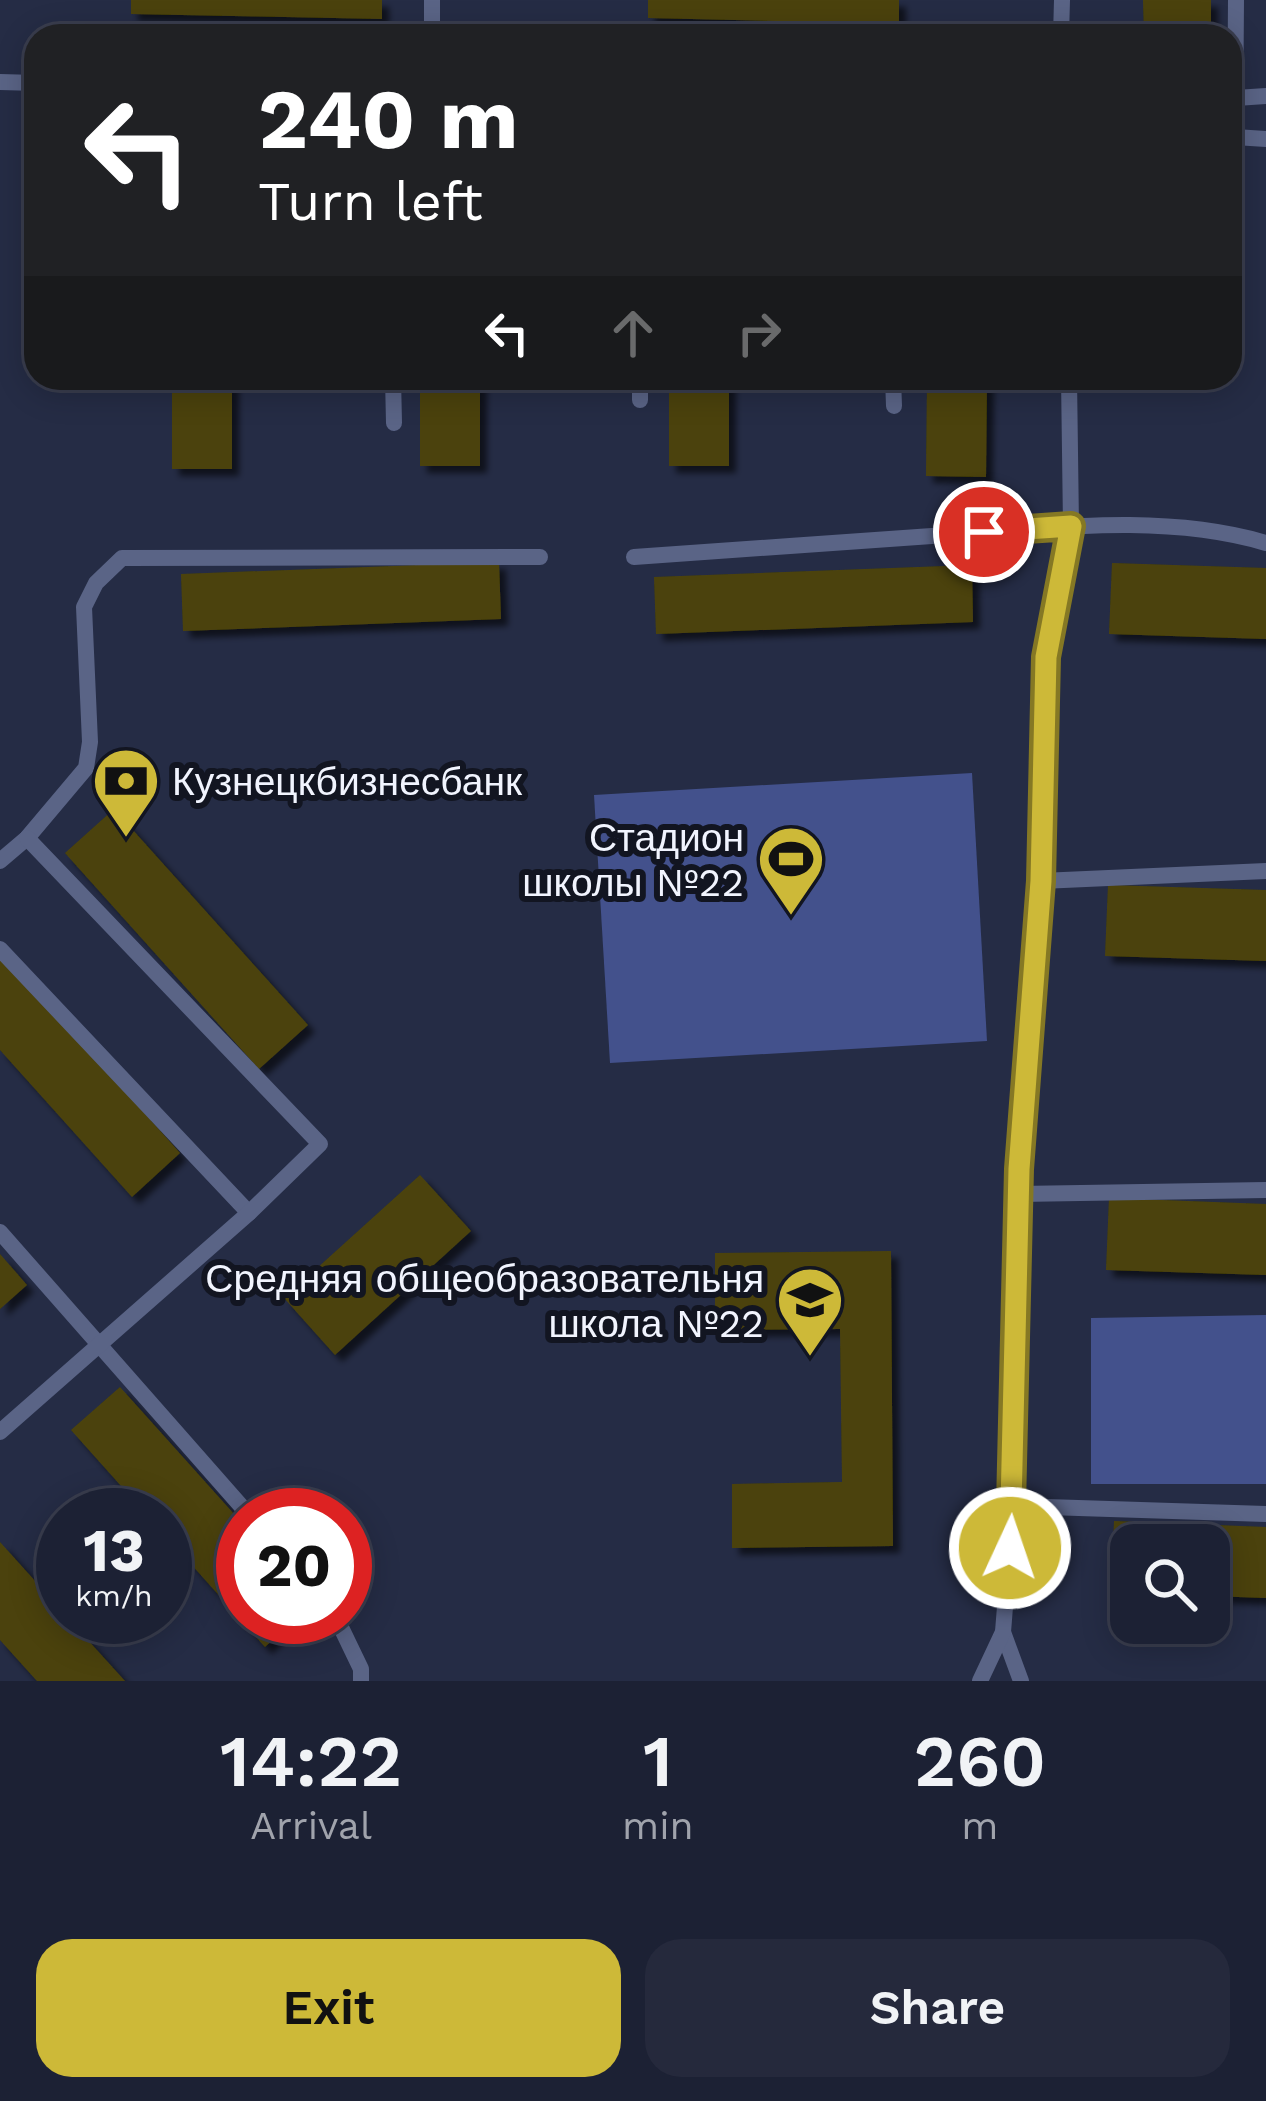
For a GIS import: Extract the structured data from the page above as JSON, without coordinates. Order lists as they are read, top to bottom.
{
  "places": {
    "bank": ["Кузнецкбизнесбанк"],
    "sports": ["Стадион школы №22"],
    "school or university": ["Средняя общеобразовательня школа №22"]
  },
  "page": {
    "turn": ["240 m", "Turn left"],
    "speed": "13 km/h",
    "limit": "20",
    "eta": [
      "14:22",
      "Arrival",
      "1",
      "min",
      "260",
      "m"
    ],
    "buttons": ["Exit", "Share"]
  }
}
